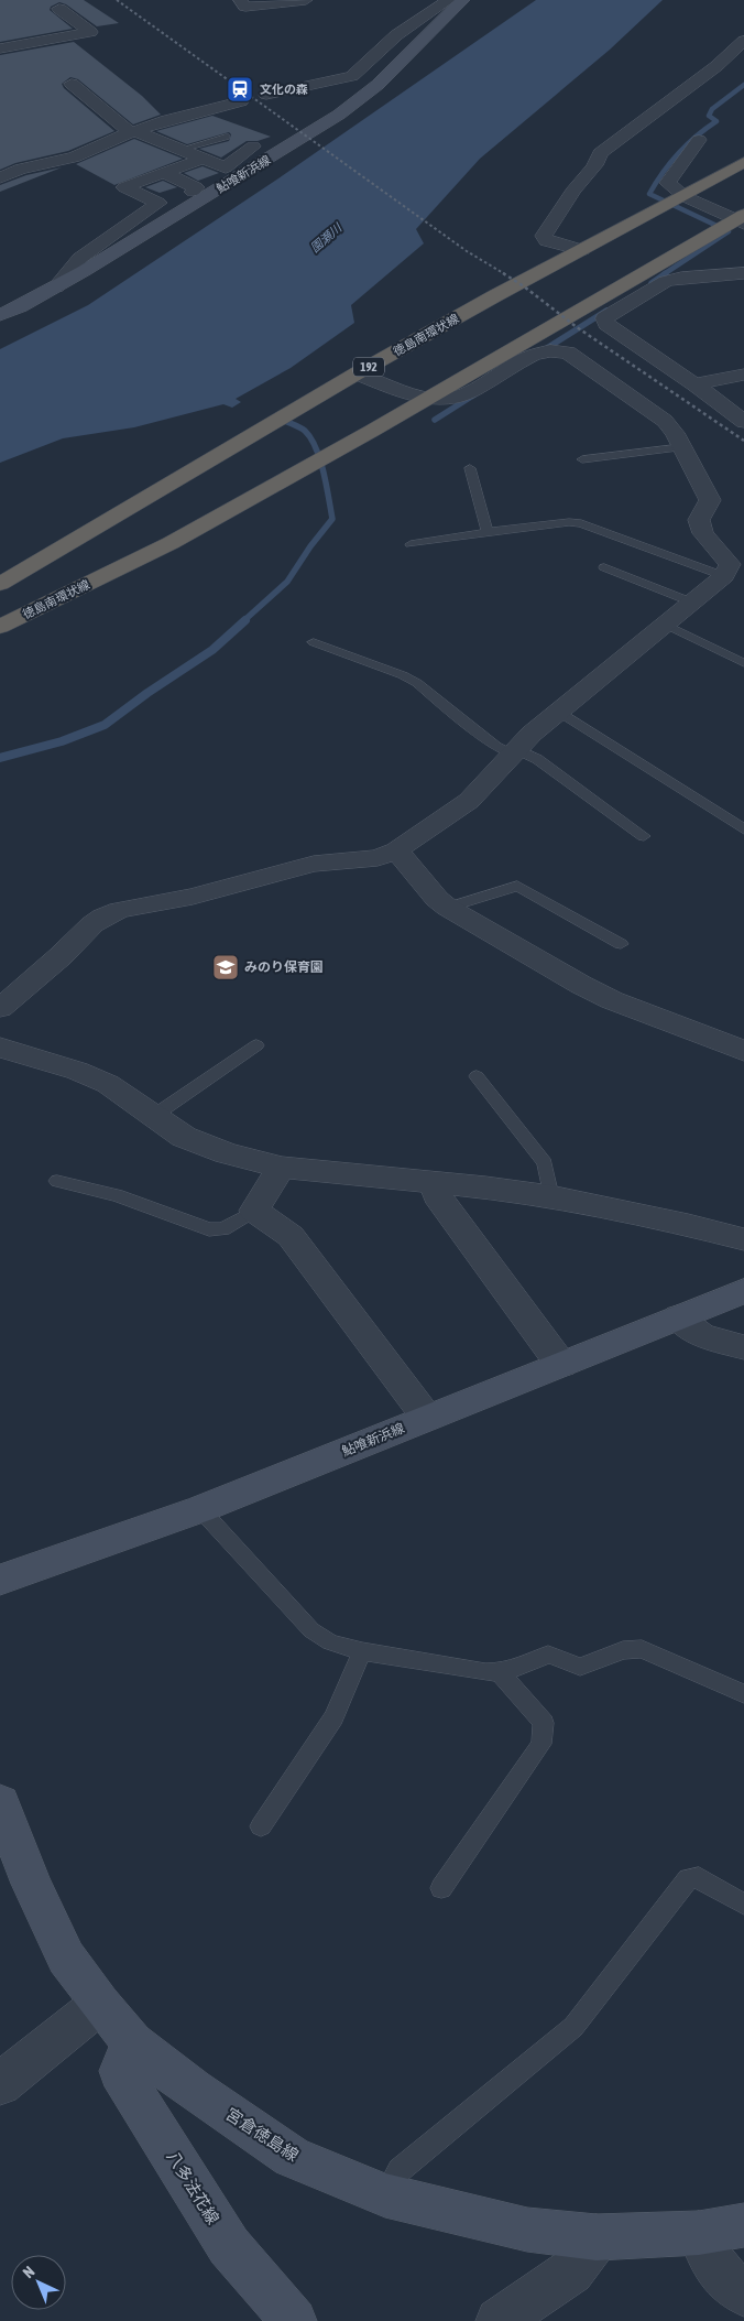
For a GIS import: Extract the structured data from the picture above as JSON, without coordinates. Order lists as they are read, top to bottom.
{
  "streets": {
    "highway": ["徳島南環状線", "192"],
    "main road": ["鮎喰新浜線", "宮倉徳島線", "八多法花線"]
  },
  "crossings": [
    ["宮倉徳島線", "八多法花線"]
  ],
  "water": ["園瀬川"],
  "places": {
    "station": ["文化の森"],
    "school or university": ["みのり保育園"]
  },
  "north": "top left"
}
